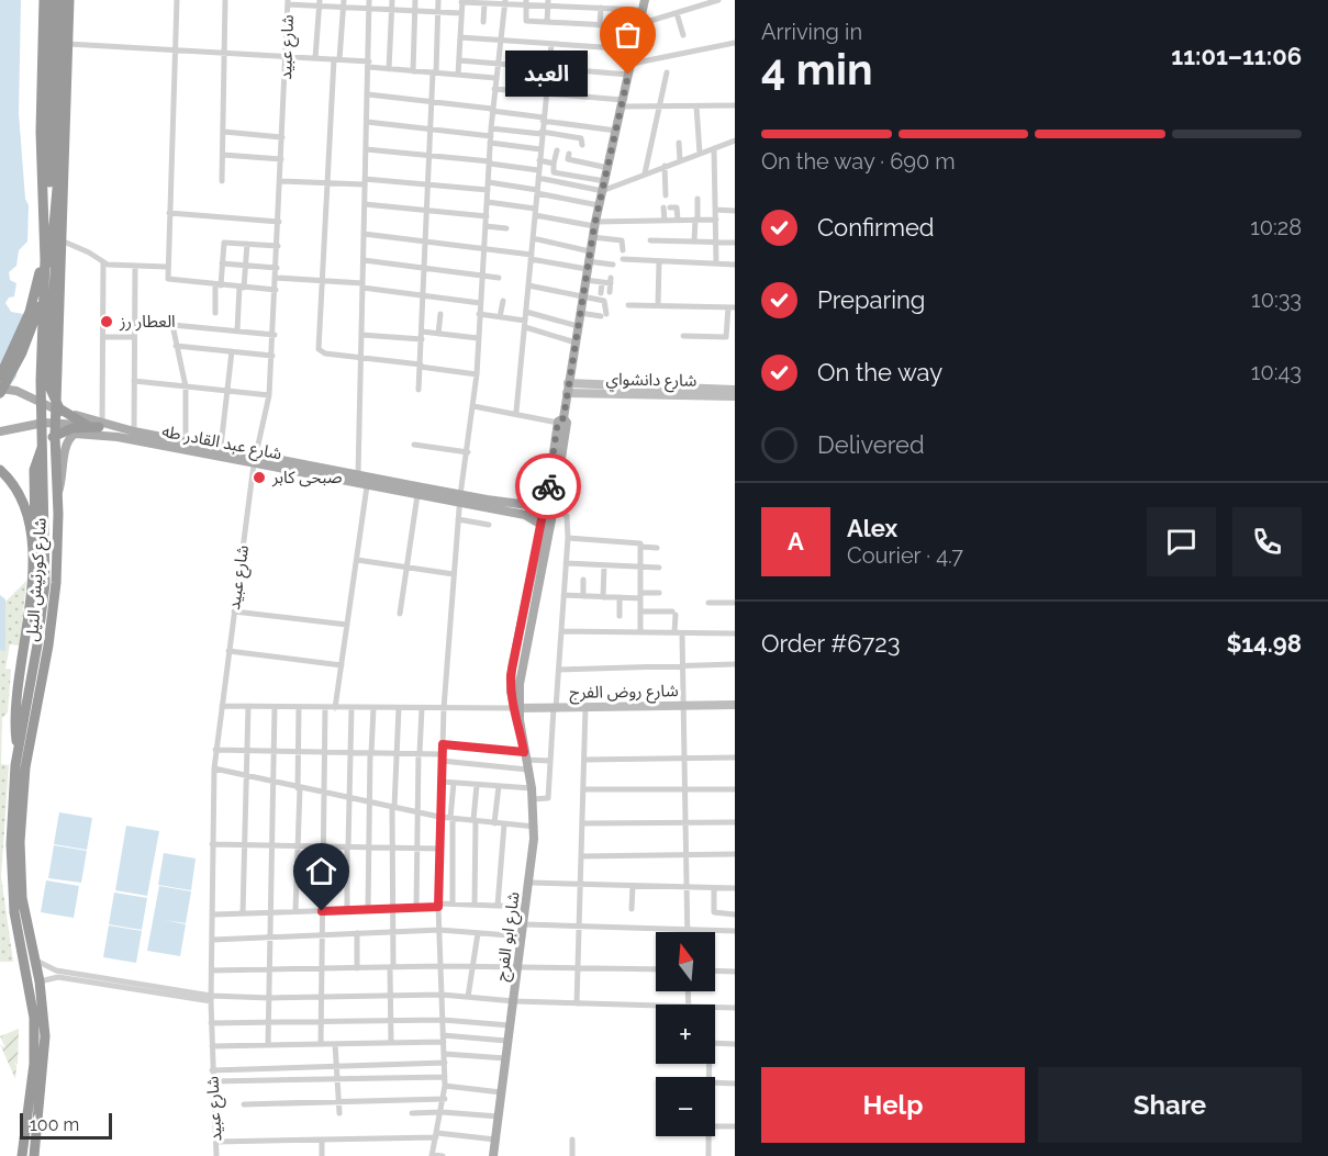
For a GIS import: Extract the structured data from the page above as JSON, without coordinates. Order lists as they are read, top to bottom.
{
  "streets": {
    "highway": ["شارع كورنيش النيل"],
    "main road": ["شارع عبد القادر طه", "شارع ابو الفرج"],
    "street": ["شارع عبيد", "شارع دانشواي", "شارع روض الفرج"]
  },
  "crossings": [
    ["شارع عبيد", "شارع عبد القادر طه"],
    ["شارع عبد القادر طه", "شارع كورنيش النيل"],
    ["شارع روض الفرج", "شارع ابو الفرج"]
  ],
  "places": ["العبد", "العطار رز", "صبحى كابر"],
  "scale_bar": "100 m",
  "north": "top",
  "page": {
    "heading": ["4 min", "Arriving in", "11:01–11:06"],
    "panel": [
      "Alex",
      "Courier · 4.7",
      "Order #6723",
      "$14.98"
    ],
    "bubble": "العبد",
    "bar": "On the way · 690 m",
    "list": [
      ["Confirmed", "10:28"],
      ["Preparing", "10:33"],
      ["On the way", "10:43"],
      "Delivered"
    ],
    "round": "A",
    "map_buttons": ["+", "−"],
    "buttons": ["Help", "Share"],
    "scale": "100 m"
  }
}
